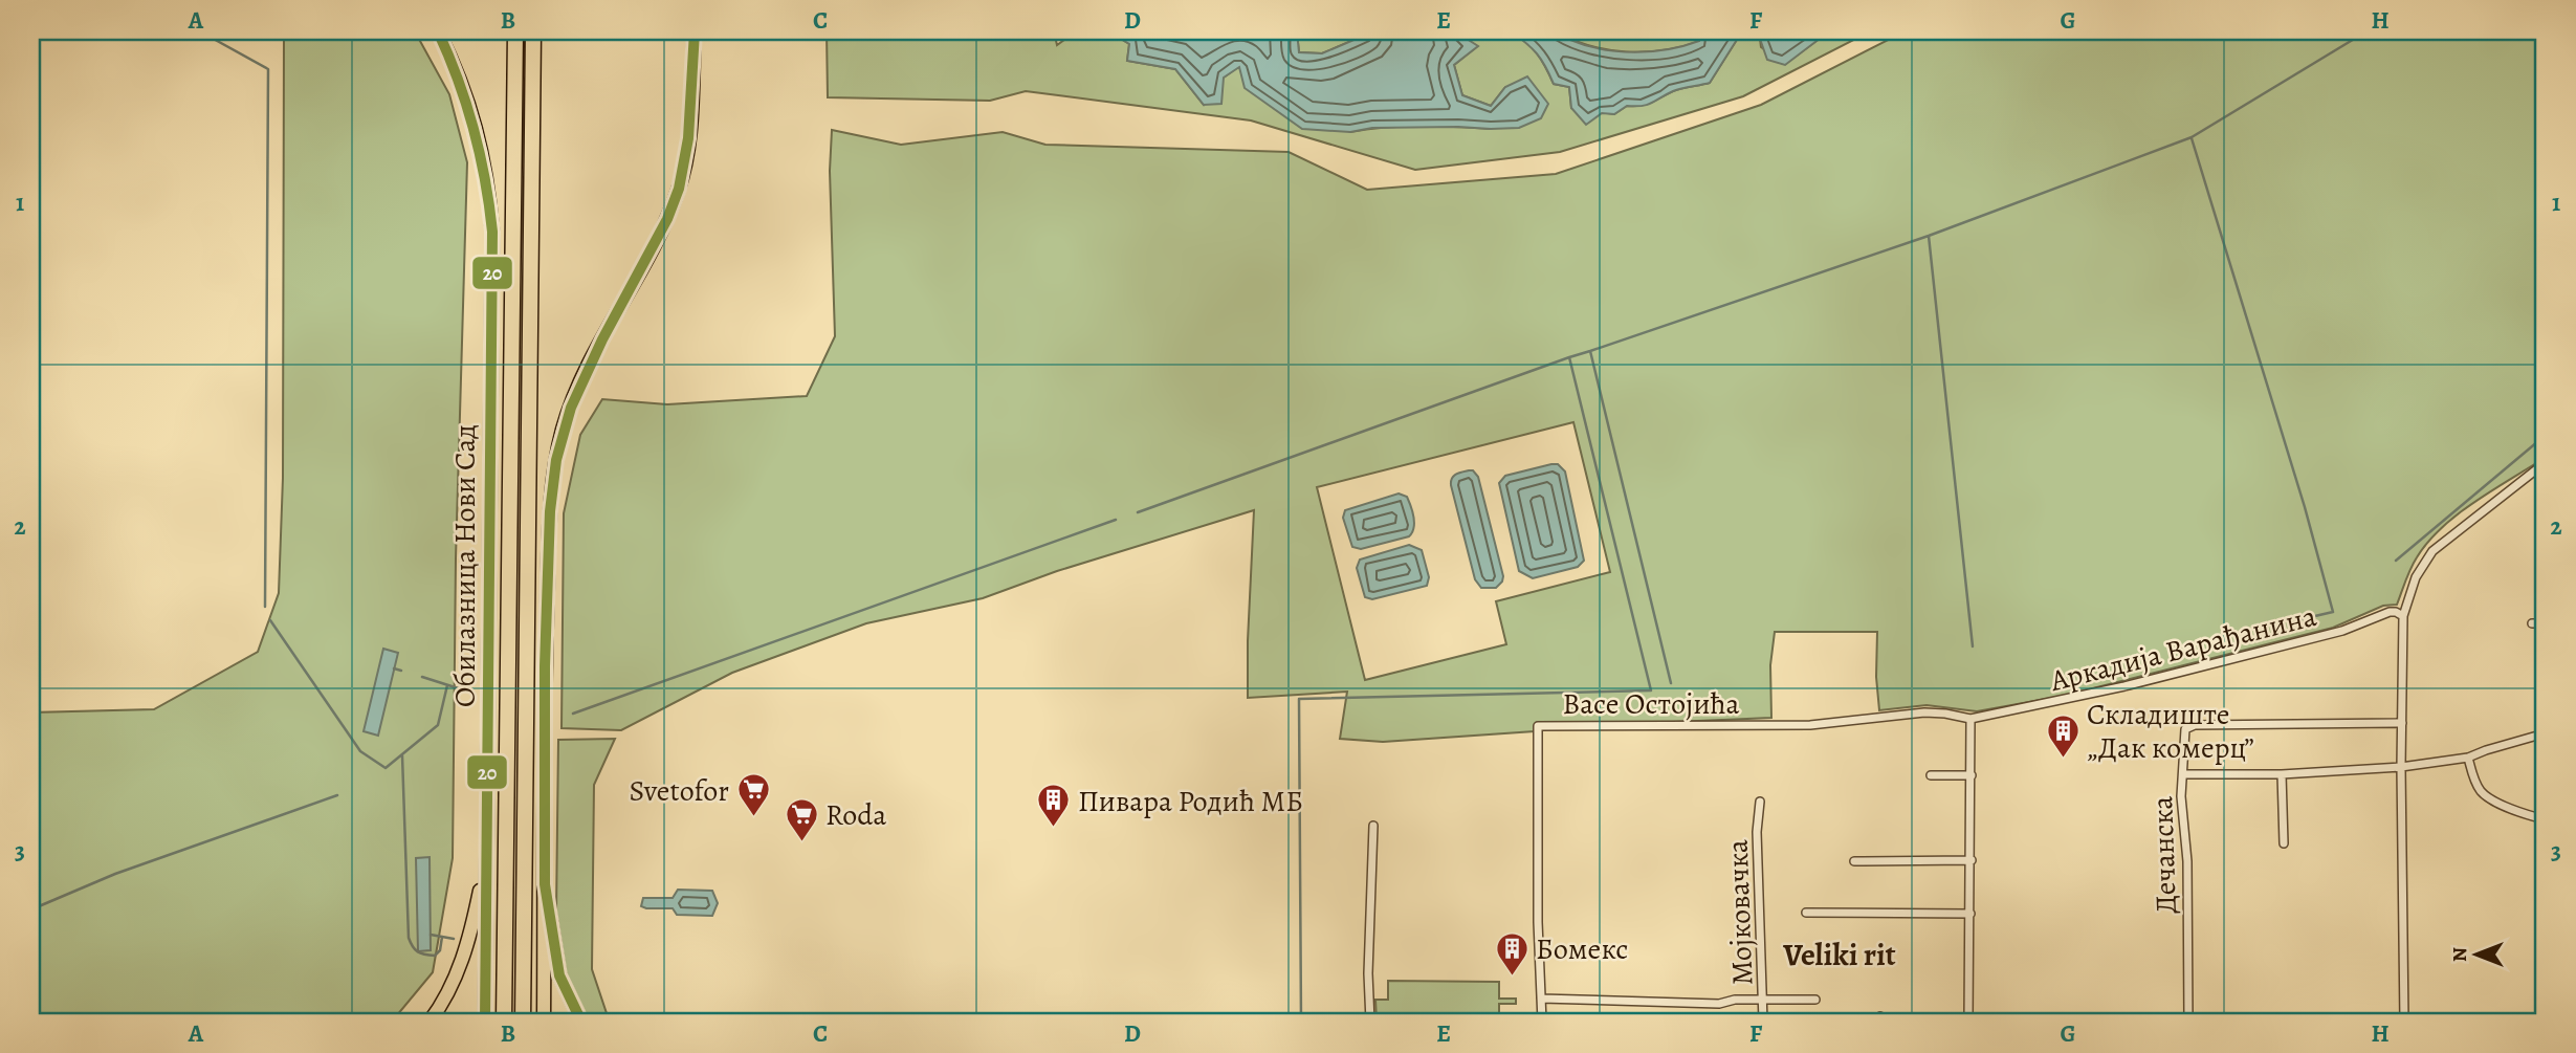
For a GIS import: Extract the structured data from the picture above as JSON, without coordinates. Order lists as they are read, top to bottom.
{
  "streets": {
    "main road": ["Обилазница Нови Сад"],
    "street": [
      "Аркадија Варађанина",
      "Васе Остојића",
      "Дечанска",
      "Мојковачка"
    ]
  },
  "crossings": [
    ["Аркадија Варађанина", "Васе Остојића"]
  ],
  "districts": ["Veliki rit"],
  "places": {
    "building": ["Складиште „Дак комерц”", "Пивара Родић МБ", "Бомекс"],
    "supermarket": ["Svetofor", "Roda"]
  },
  "lines": ["transit line 20"],
  "north": "left",
  "grid": {
    "columns": [
      "A",
      "B",
      "C",
      "D",
      "E",
      "F",
      "G",
      "H"
    ],
    "rows": ["1", "2", "3"]
  }
}
